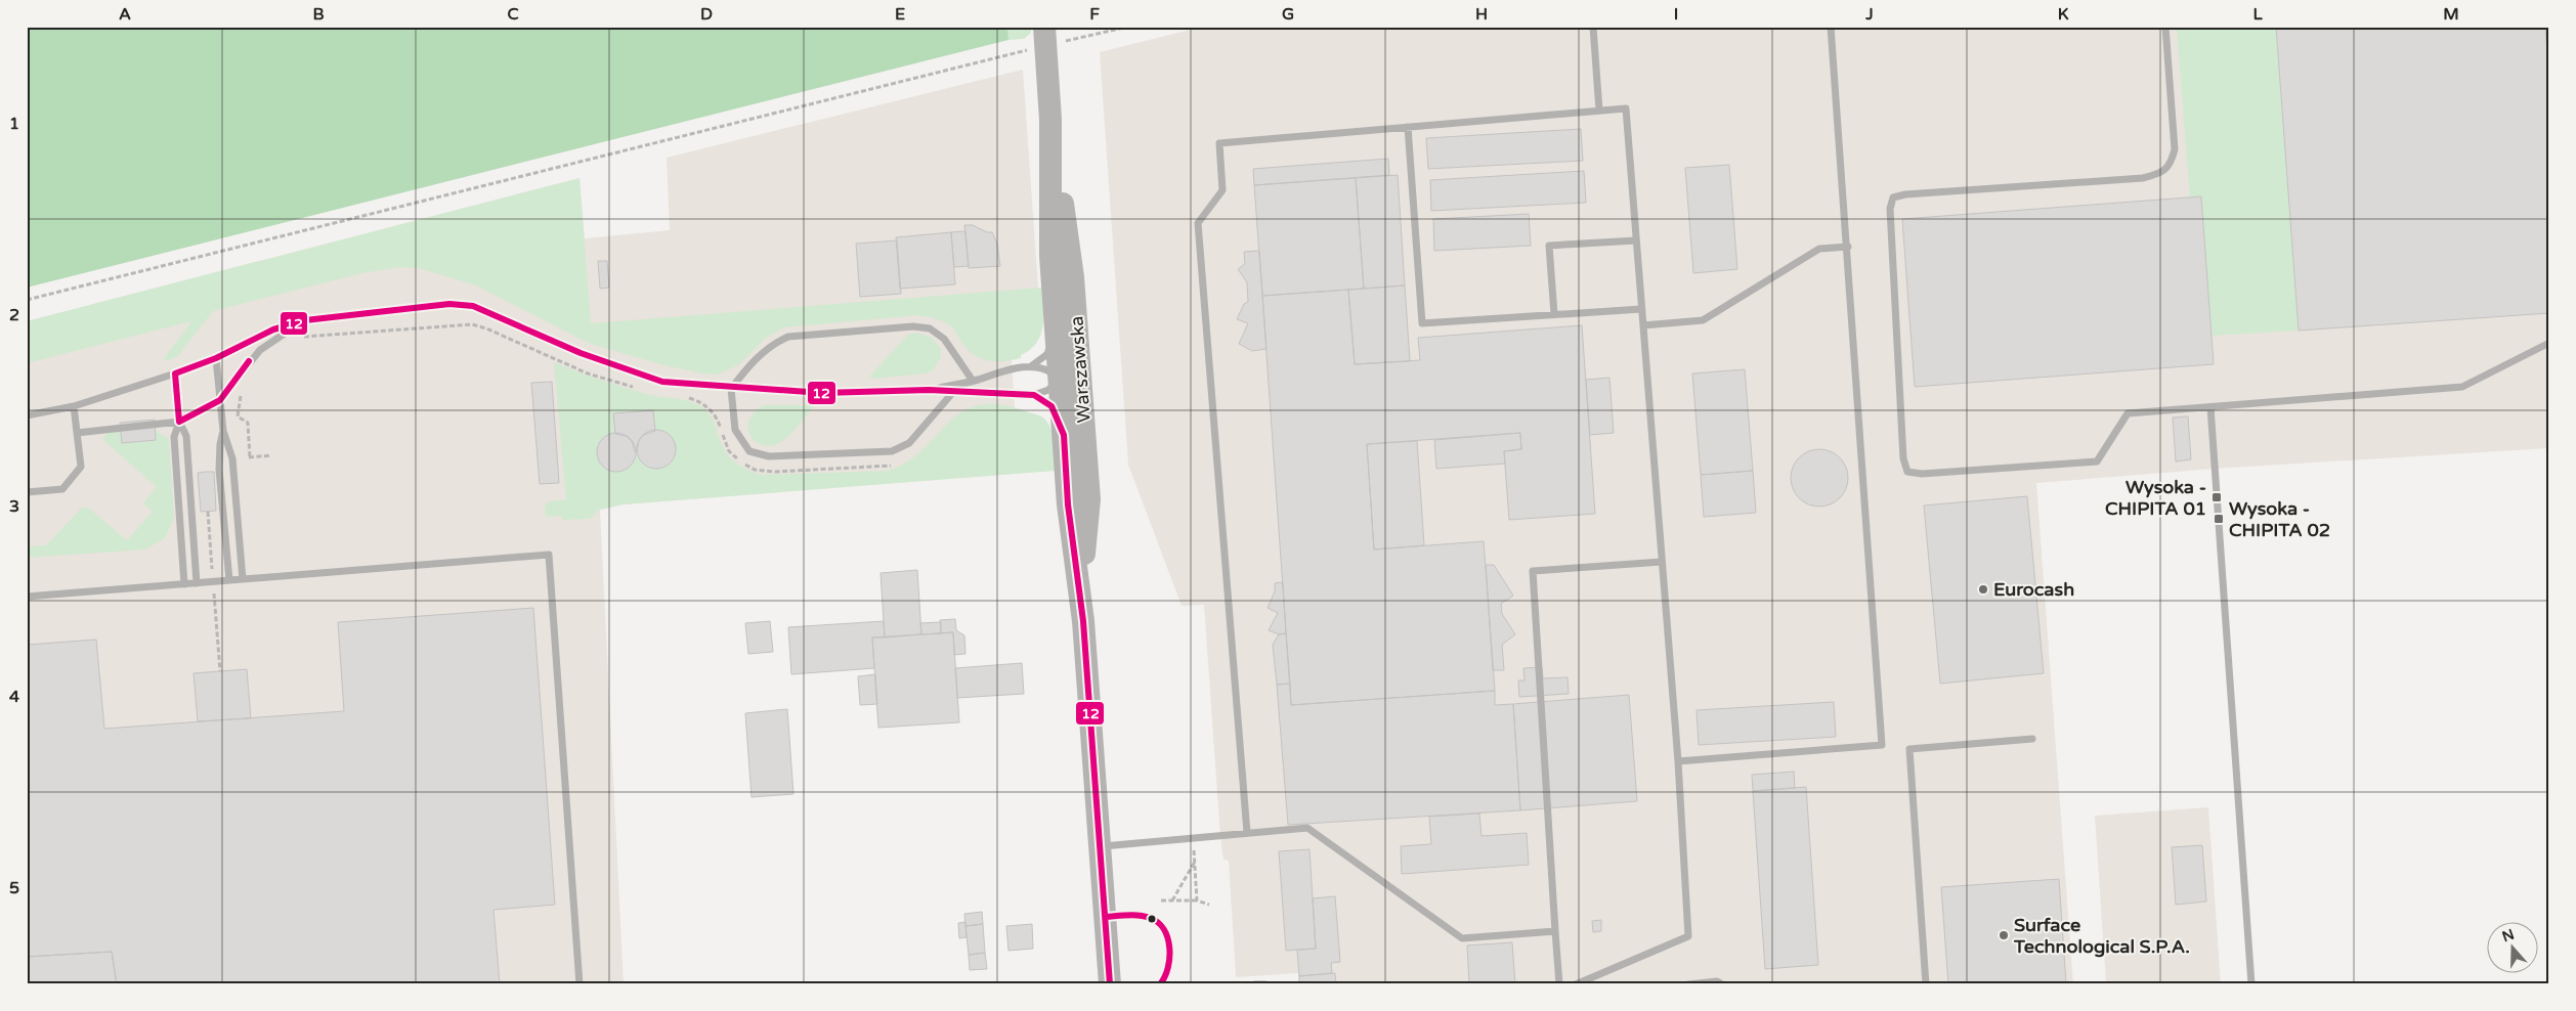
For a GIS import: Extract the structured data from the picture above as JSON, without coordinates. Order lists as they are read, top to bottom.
{
  "streets": {
    "main road": ["Warszawska"]
  },
  "places": {
    "transit": ["Wysoka - CHIPITA 01", "Wysoka - CHIPITA 02"],
    "other": ["Eurocash", "Surface Technological S.P.A."]
  },
  "lines": ["transit line 12"],
  "north": "top",
  "grid": {
    "columns": [
      "A",
      "B",
      "C",
      "D",
      "E",
      "F",
      "G",
      "H",
      "I",
      "J",
      "K",
      "L",
      "M"
    ],
    "rows": [
      "1",
      "2",
      "3",
      "4",
      "5"
    ]
  }
}
